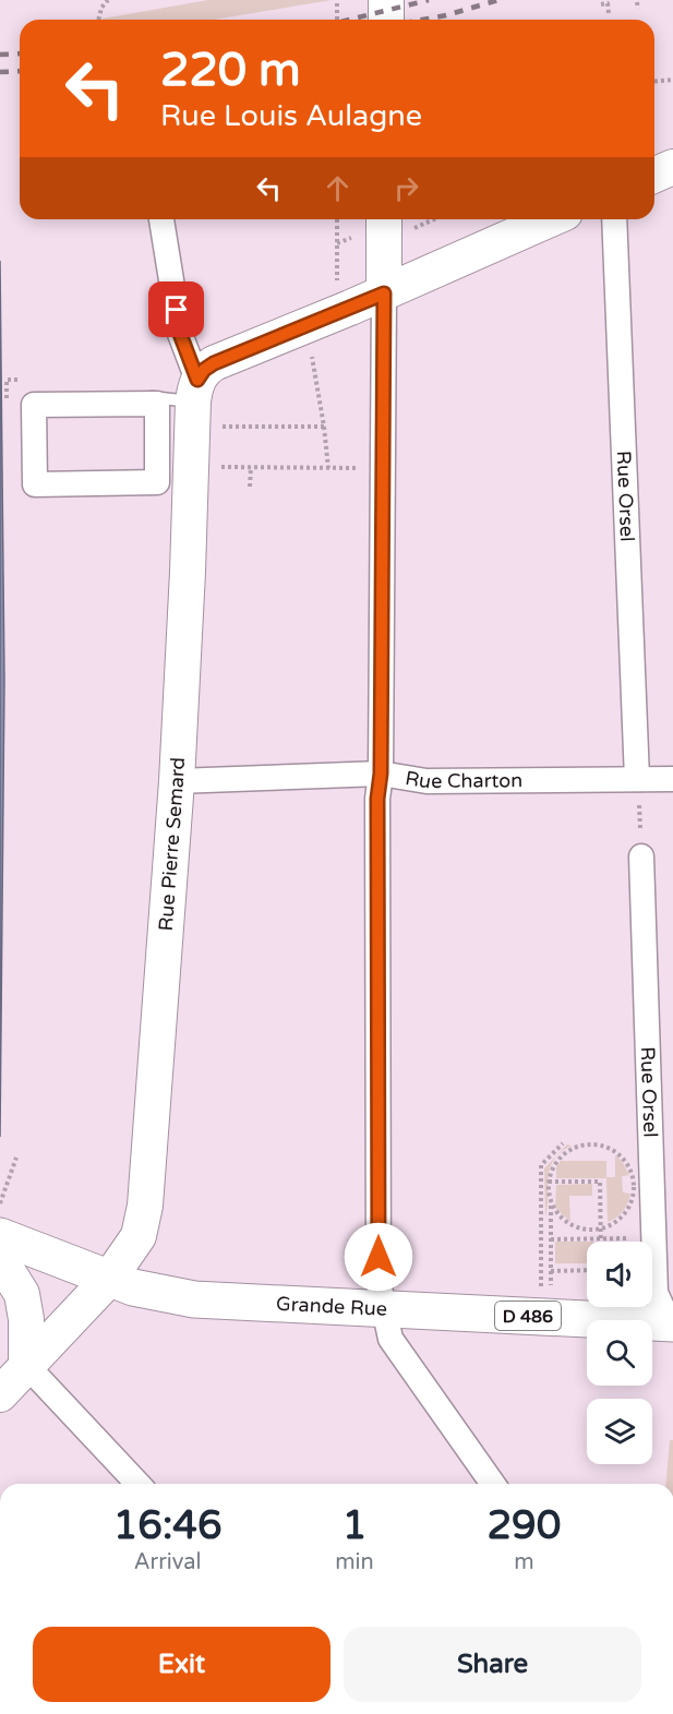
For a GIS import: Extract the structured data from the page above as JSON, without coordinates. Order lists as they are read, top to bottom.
{
  "streets": {
    "main road": ["Rue Pierre Semard", "Grande Rue", "D 486"],
    "street": ["Rue Orsel", "Rue Charton"]
  },
  "crossings": [
    ["Rue Orsel", "Rue Charton"],
    ["Rue Orsel", "Grande Rue"],
    ["Rue Charton", "Rue Pierre Semard"],
    ["Rue Pierre Semard", "Grande Rue"]
  ],
  "page": {
    "turn": ["220 m", "Rue Louis Aulagne"],
    "eta": [
      "16:46",
      "Arrival",
      "1",
      "min",
      "290",
      "m"
    ],
    "buttons": ["Exit", "Share"]
  }
}
